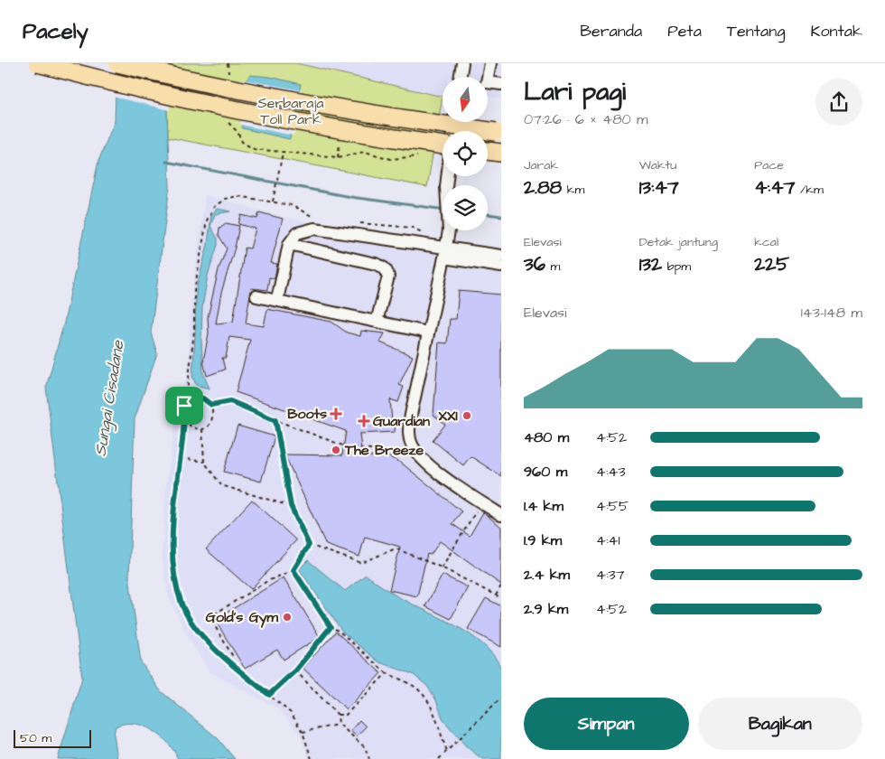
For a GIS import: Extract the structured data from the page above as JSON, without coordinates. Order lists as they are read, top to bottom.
{
  "water": ["Sungai Cisadane"],
  "parks": ["Serbaraja Toll Park"],
  "places": {
    "health": ["Boots", "Guardian"],
    "other": ["XXI", "The Breeze", "Gold's Gym"]
  },
  "scale_bar": "50 m",
  "north": "bottom",
  "page": {
    "header": "Pacely",
    "nav": [
      "Beranda",
      "Peta",
      "Tentang",
      "Kontak"
    ],
    "heading": ["Lari pagi", "07:26 · 6 × 480 m"],
    "stats": [
      ["Jarak", "2.88 km"],
      ["Waktu", "13:47"],
      ["Pace", "4:47 /km"],
      ["Elevasi", "36 m"],
      ["Detak jantung", "132 bpm"],
      ["kcal", "225"]
    ],
    "chart": ["Elevasi", "143–148 m"],
    "list": [
      {
        "name": "480 m",
        "note": "4:52"
      },
      {
        "name": "960 m",
        "note": "4:43"
      },
      {
        "name": "1.4 km",
        "note": "4:55"
      },
      {
        "name": "1.9 km",
        "note": "4:41"
      },
      {
        "name": "2.4 km",
        "note": "4:37"
      },
      {
        "name": "2.9 km",
        "note": "4:52"
      }
    ],
    "buttons": ["Simpan", "Bagikan"],
    "scale": "50 m"
  }
}
